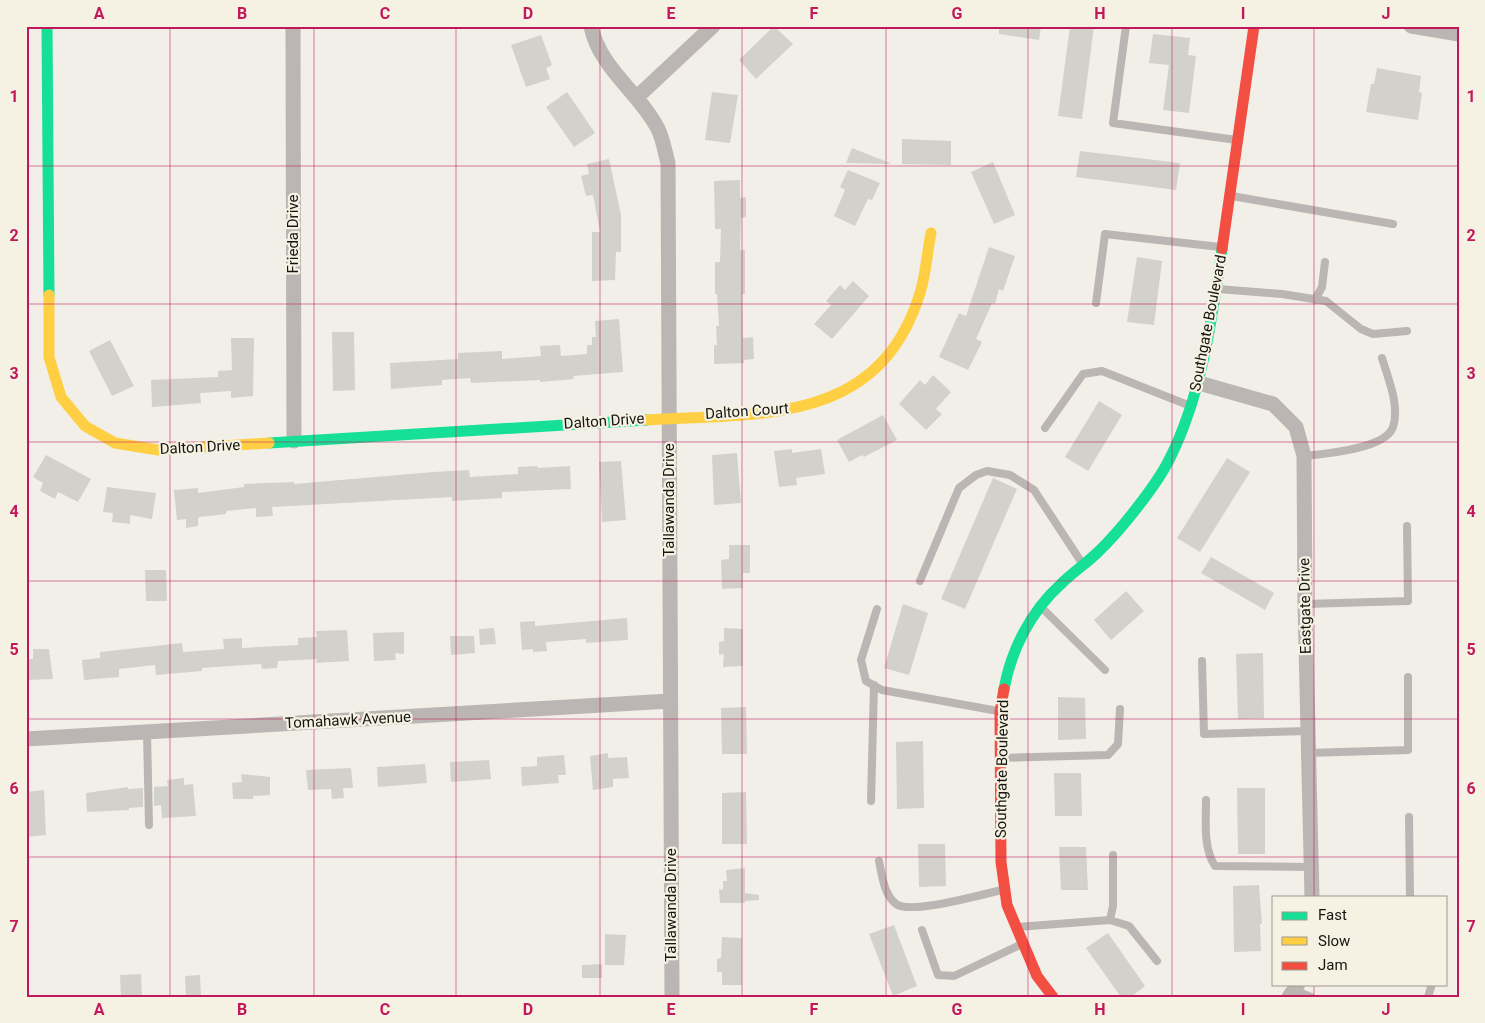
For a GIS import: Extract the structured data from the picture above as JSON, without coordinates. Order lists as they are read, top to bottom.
{
  "streets": {
    "street": [
      "Frieda Drive",
      "Southgate Boulevard",
      "Dalton Court",
      "Dalton Drive",
      "Tallawanda Drive",
      "Eastgate Drive",
      "Tomahawk Avenue"
    ]
  },
  "crossings": [
    ["Frieda Drive", "Dalton Drive"],
    ["Southgate Boulevard", "Eastgate Drive"],
    ["Dalton Court", "Dalton Drive"],
    ["Dalton Court", "Tallawanda Drive"],
    ["Dalton Drive", "Tallawanda Drive"],
    ["Tallawanda Drive", "Tomahawk Avenue"]
  ],
  "legend": ["Fast", "Slow", "Jam"],
  "grid": {
    "columns": [
      "A",
      "B",
      "C",
      "D",
      "E",
      "F",
      "G",
      "H",
      "I",
      "J"
    ],
    "rows": [
      "1",
      "2",
      "3",
      "4",
      "5",
      "6",
      "7"
    ]
  }
}
